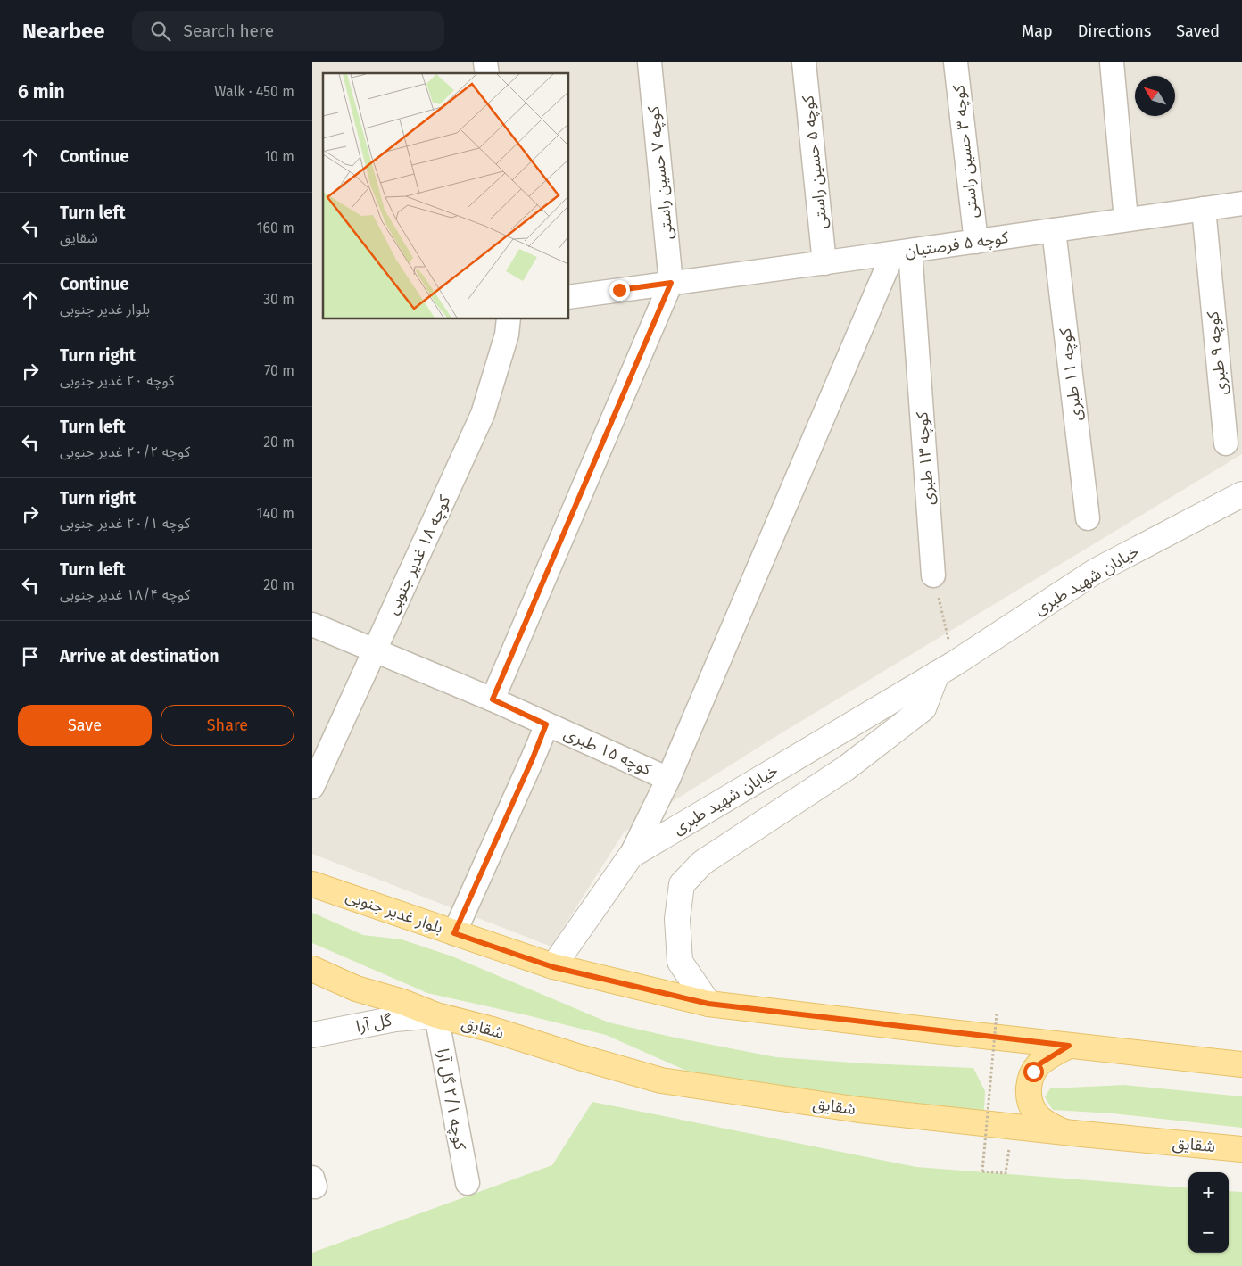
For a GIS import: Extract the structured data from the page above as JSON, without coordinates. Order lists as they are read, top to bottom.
{
  "streets": {
    "main road": ["بلوار غدیر جنوبی", "شقایق"],
    "street": [
      "کوچه ۳ حسین راستی",
      "کوچه ۵ حسین راستی",
      "کوچه ۷ حسین راستی",
      "کوچه ۵ فرصتیان",
      "کوچه ۹ طبری",
      "کوچه ۱۱ طبری",
      "کوچه ۱۳ طبری",
      "کوچه ۱۸ غدیر جنوبی",
      "خیابان شهید طبری",
      "کوچه ۱۵ طبری",
      "گل آرا",
      "کوچه ۲/۱ گل آرا"
    ]
  },
  "crossings": [
    ["کوچه ۳ حسین راستی", "کوچه ۵ فرصتیان"],
    ["کوچه ۵ حسین راستی", "کوچه ۵ فرصتیان"],
    ["کوچه ۷ حسین راستی", "کوچه ۵ فرصتیان"],
    ["کوچه ۵ فرصتیان", "کوچه ۹ طبری"],
    ["کوچه ۵ فرصتیان", "کوچه ۱۱ طبری"],
    ["کوچه ۵ فرصتیان", "کوچه ۱۳ طبری"],
    ["کوچه ۱۸ غدیر جنوبی", "کوچه ۱۵ طبری"],
    ["خیابان شهید طبری", "بلوار غدیر جنوبی"],
    ["گل آرا", "شقایق"],
    ["گل آرا", "کوچه ۲/۱ گل آرا"],
    ["شقایق", "کوچه ۲/۱ گل آرا"]
  ],
  "north": "top left",
  "page": {
    "header": "Nearbee",
    "search": "Search here",
    "nav": ["Map", "Directions", "Saved"],
    "heading": ["6 min", "Walk · 450 m"],
    "list": [
      ["Continue", "10 m"],
      ["Turn left", "شقایق", "160 m"],
      ["Continue", "بلوار غدیر جنوبی", "30 m"],
      ["Turn right", "کوچه ۲۰ غدیر جنوبی", "70 m"],
      ["Turn left", "کوچه ۲۰/۲ غدیر جنوبی", "20 m"],
      ["Turn right", "کوچه ۲۰/۱ غدیر جنوبی", "140 m"],
      ["Turn left", "کوچه ۱۸/۴ غدیر جنوبی", "20 m"],
      "Arrive at destination"
    ],
    "buttons": ["Save", "Share"],
    "map_buttons": ["+", "−"]
  }
}
